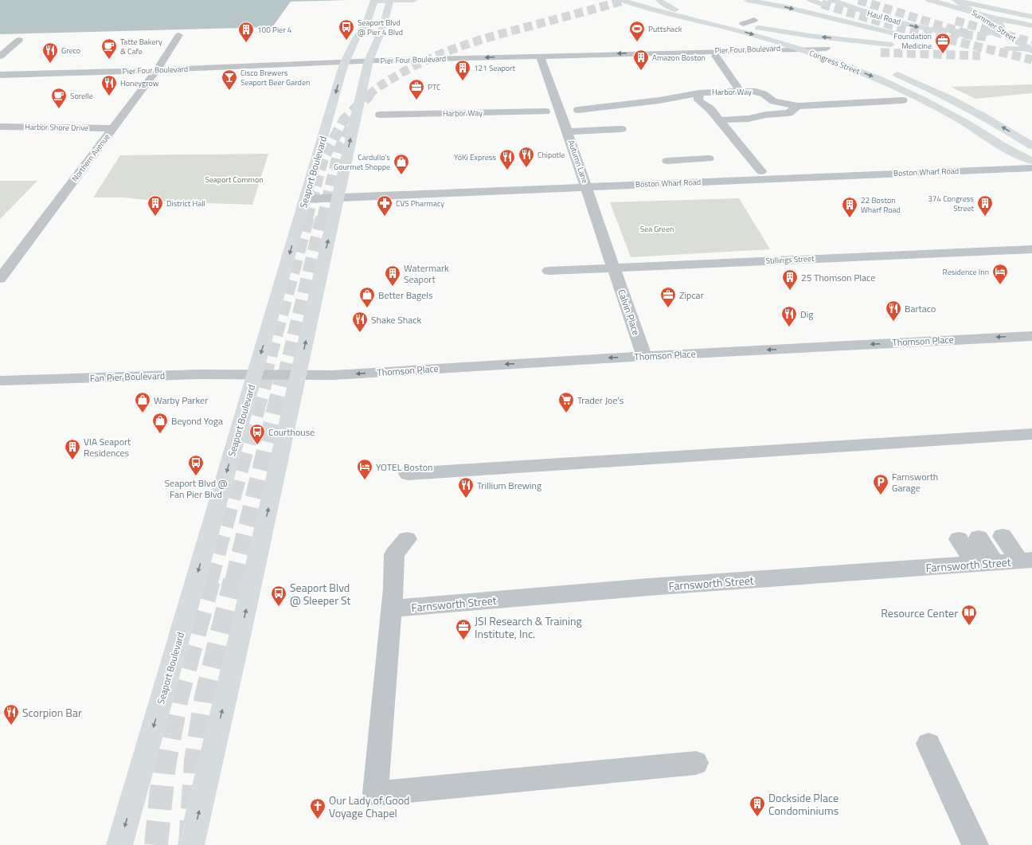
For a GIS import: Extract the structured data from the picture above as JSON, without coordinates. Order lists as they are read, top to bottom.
{
  "streets": {
    "main road": [
      "Haul Road",
      "Summer Street",
      "Congress Street",
      "Seaport Boulevard"
    ],
    "street": [
      "Pier Four Boulevard",
      "Harbor Way",
      "Harbor Shore Drive",
      "Northern Avenue",
      "Autumn Lane",
      "Boston Wharf Road",
      "Stillings Street",
      "Calvin Place",
      "Thomson Place",
      "Fan Pier Boulevard",
      "Farnsworth Street"
    ]
  },
  "crossings": [
    ["Pier Four Boulevard", "Congress Street"],
    ["Pier Four Boulevard", "Northern Avenue"],
    ["Pier Four Boulevard", "Autumn Lane"],
    ["Pier Four Boulevard", "Seaport Boulevard"],
    ["Harbor Shore Drive", "Northern Avenue"],
    ["Autumn Lane", "Boston Wharf Road"],
    ["Autumn Lane", "Stillings Street"],
    ["Autumn Lane", "Calvin Place"],
    ["Seaport Boulevard", "Boston Wharf Road"],
    ["Seaport Boulevard", "Thomson Place"],
    ["Seaport Boulevard", "Fan Pier Boulevard"],
    ["Stillings Street", "Calvin Place"],
    ["Calvin Place", "Thomson Place"],
    ["Thomson Place", "Fan Pier Boulevard"]
  ],
  "parks": ["Seaport Common", "Sea Green"],
  "places": {
    "bus stop": [
      "Seaport Blvd @ Pier 4 Blvd",
      "Courthouse",
      "Seaport Blvd @ Fan Pier Blvd",
      "Seaport Blvd @ Sleeper St"
    ],
    "sports": ["Puttshack"],
    "building": [
      "100 Pier 4",
      "Amazon Boston",
      "121 Seaport",
      "District Hall",
      "374 Congress Street",
      "22 Boston Wharf Road",
      "Watermark Seaport",
      "25 Thomson Place",
      "VIA Seaport Residences",
      "Dockside Place Condominiums"
    ],
    "office": [
      "Foundation Medicine",
      "PTC",
      "Zipcar",
      "JSI Research & Training Institute, Inc."
    ],
    "cafe": ["Tatte Bakery & Cafe", "Sorelle"],
    "restaurant": [
      "Greco",
      "Honeygrow",
      "Chipotle",
      "YōKi Express",
      "Bartaco",
      "Dig",
      "Shake Shack",
      "Trillium Brewing",
      "Scorpion Bar"
    ],
    "bar": ["Cisco Brewers Seaport Beer Garden"],
    "shop": [
      "Cardullo's Gourmet Shoppe",
      "Better Bagels",
      "Warby Parker",
      "Beyond Yoga"
    ],
    "pharmacy": ["CVS Pharmacy"],
    "hotel": ["Residence Inn", "YOTEL Boston"],
    "supermarket": ["Trader Joe's"],
    "parking": ["Farnsworth Garage"],
    "library": ["Resource Center"],
    "church": ["Our Lady of Good Voyage Chapel"]
  }
}
